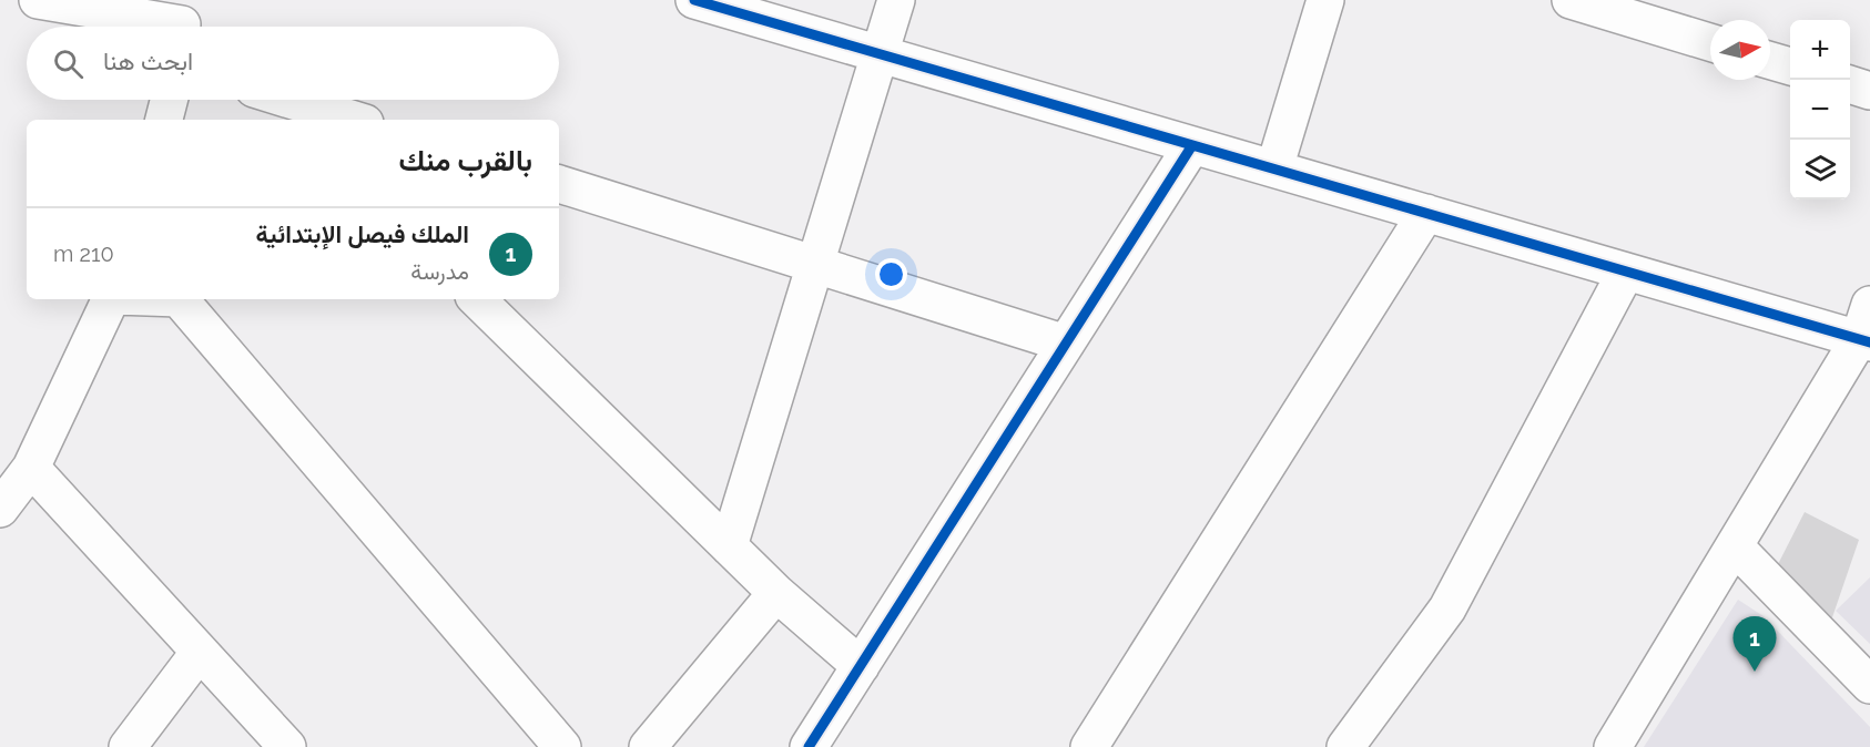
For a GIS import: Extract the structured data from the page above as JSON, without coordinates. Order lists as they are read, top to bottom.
{
  "north": "right",
  "page": {
    "map_buttons": ["+", "−"],
    "search": "ابحث هنا",
    "heading": "بالقرب منك",
    "list": [
      {
        "mark": "1",
        "name": "الملك فيصل الإبتدائية",
        "note": "مدرسة",
        "value": "210 m"
      }
    ],
    "pins": "1"
  }
}
